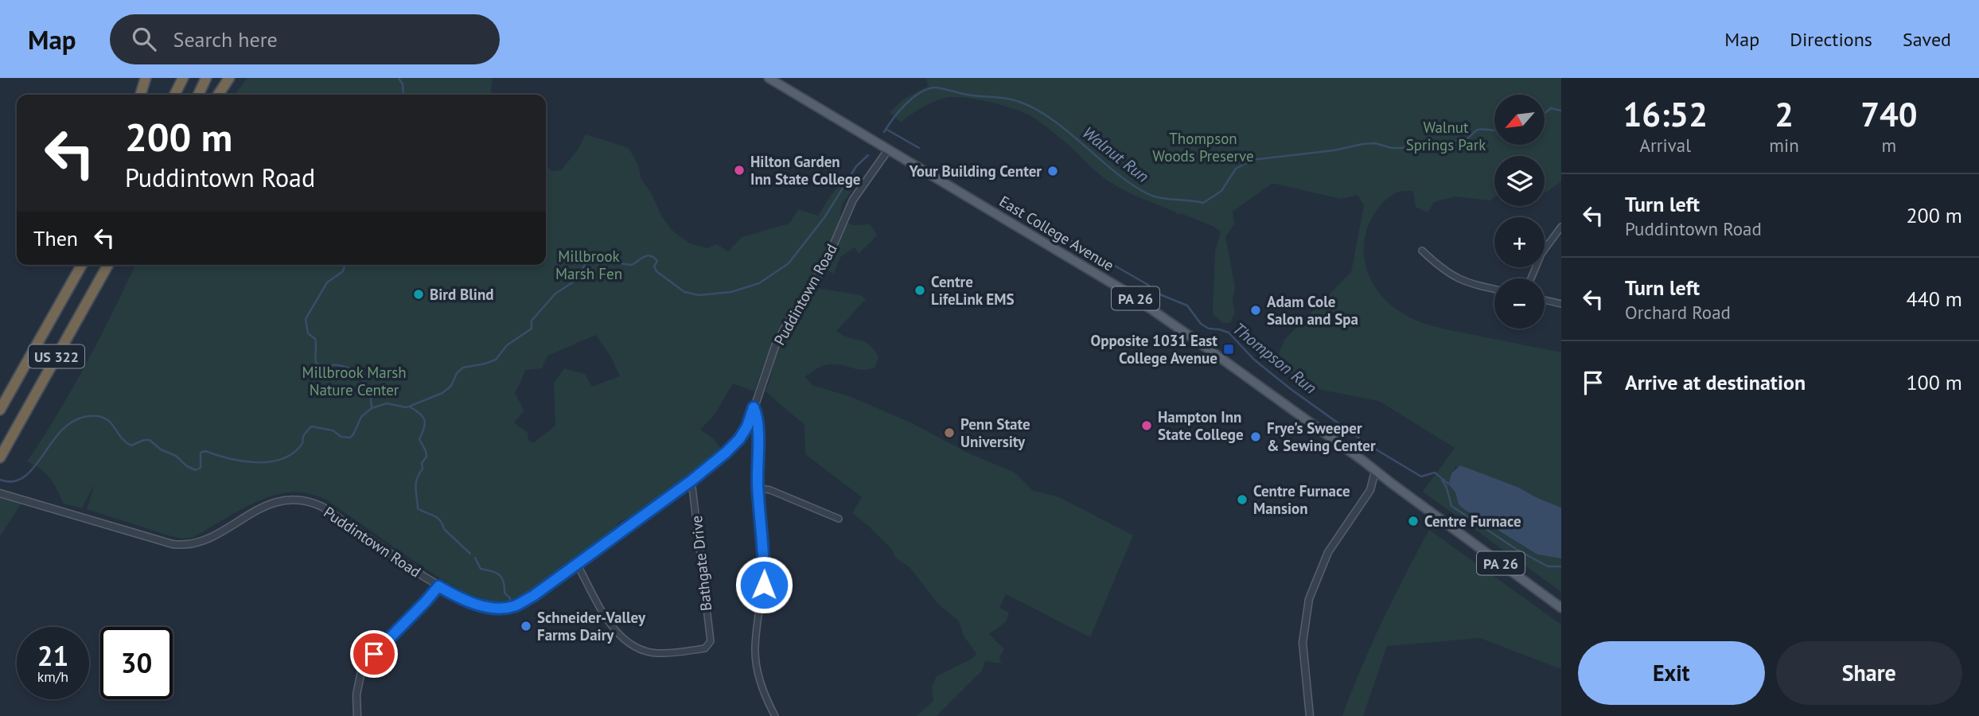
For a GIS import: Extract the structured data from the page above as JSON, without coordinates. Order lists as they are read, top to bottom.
{
  "streets": {
    "highway": ["US 322"],
    "main road": ["East College Avenue", "PA 26"],
    "street": ["Puddintown Road", "Bathgate Drive"]
  },
  "crossings": [
    ["East College Avenue", "Puddintown Road"],
    ["Puddintown Road", "Bathgate Drive"]
  ],
  "water": ["Walnut Run", "Thompson Run"],
  "parks": [
    "Walnut Springs Park",
    "Thompson Woods Preserve",
    "Millbrook Marsh Fen",
    "Millbrook Marsh Nature Center"
  ],
  "places": {
    "other": [
      "Hilton Garden Inn State College",
      "Your Building Center",
      "Centre LifeLink EMS",
      "Bird Blind",
      "Adam Cole Salon and Spa",
      "Hampton Inn State College",
      "Penn State University",
      "Frye's Sweeper & Sewing Center",
      "Centre Furnace Mansion",
      "Centre Furnace",
      "Schneider-Valley Farms Dairy"
    ],
    "transit": ["Opposite 1031 East College Avenue"]
  },
  "north": "bottom left",
  "page": {
    "header": "Map",
    "search": "Search here",
    "nav": ["Map", "Directions", "Saved"],
    "eta": [
      "16:52",
      "Arrival",
      "2",
      "min",
      "740",
      "m"
    ],
    "map_buttons": ["+", "−"],
    "turn": ["200 m", "Puddintown Road"],
    "list": [
      {
        "name": "Turn left",
        "note": "Puddintown Road",
        "value": "200 m"
      },
      {
        "name": "Turn left",
        "note": "Orchard Road",
        "value": "440 m"
      },
      {
        "name": "Arrive at destination",
        "value": "100 m"
      }
    ],
    "then": "Then",
    "speed": "21 km/h",
    "limit": "30",
    "buttons": ["Exit", "Share"]
  }
}
